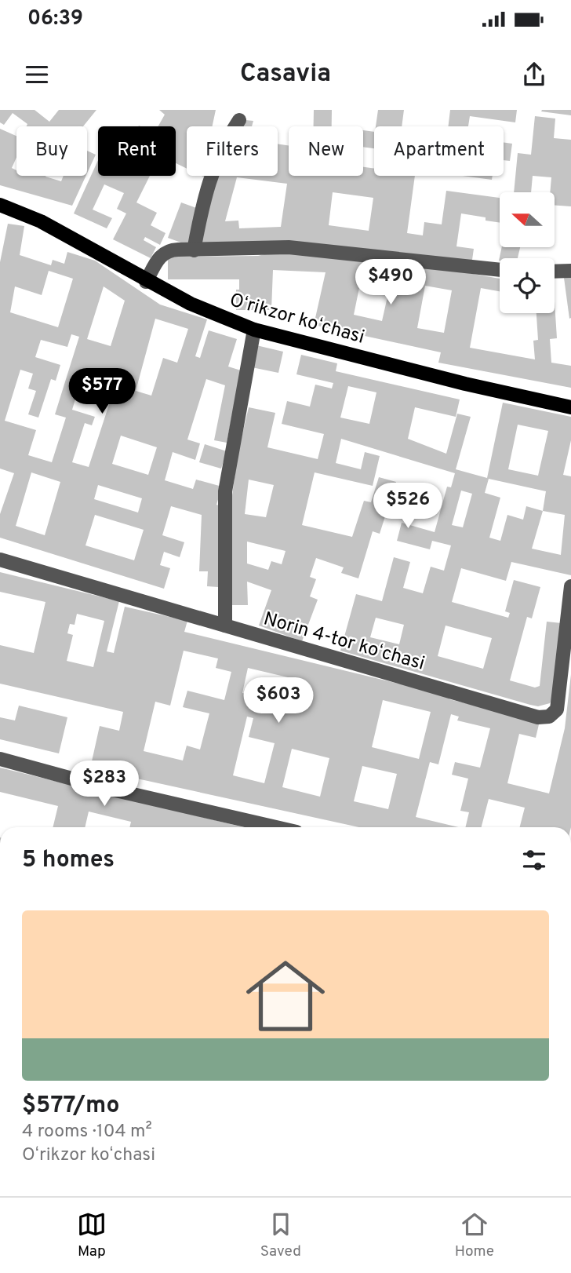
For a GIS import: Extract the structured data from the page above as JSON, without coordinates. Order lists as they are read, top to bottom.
{
  "streets": {
    "main road": ["Oʻrikzor koʻchasi"],
    "street": ["Norin 4-tor koʻchasi"]
  },
  "north": "left",
  "page": {
    "status": "06:39",
    "header": "Casavia",
    "chip": [
      "Buy",
      "Rent",
      "Filters",
      "New",
      "Apartment"
    ],
    "price": [
      "$490",
      "$577",
      "$526",
      "$603",
      "$283"
    ],
    "heading": "5 homes",
    "list": [
      {
        "name": "$577/mo",
        "note": "4 rooms · 104 m² · Oʻrikzor koʻchasi"
      }
    ],
    "tabs": ["Map", "Saved", "Home"]
  }
}
